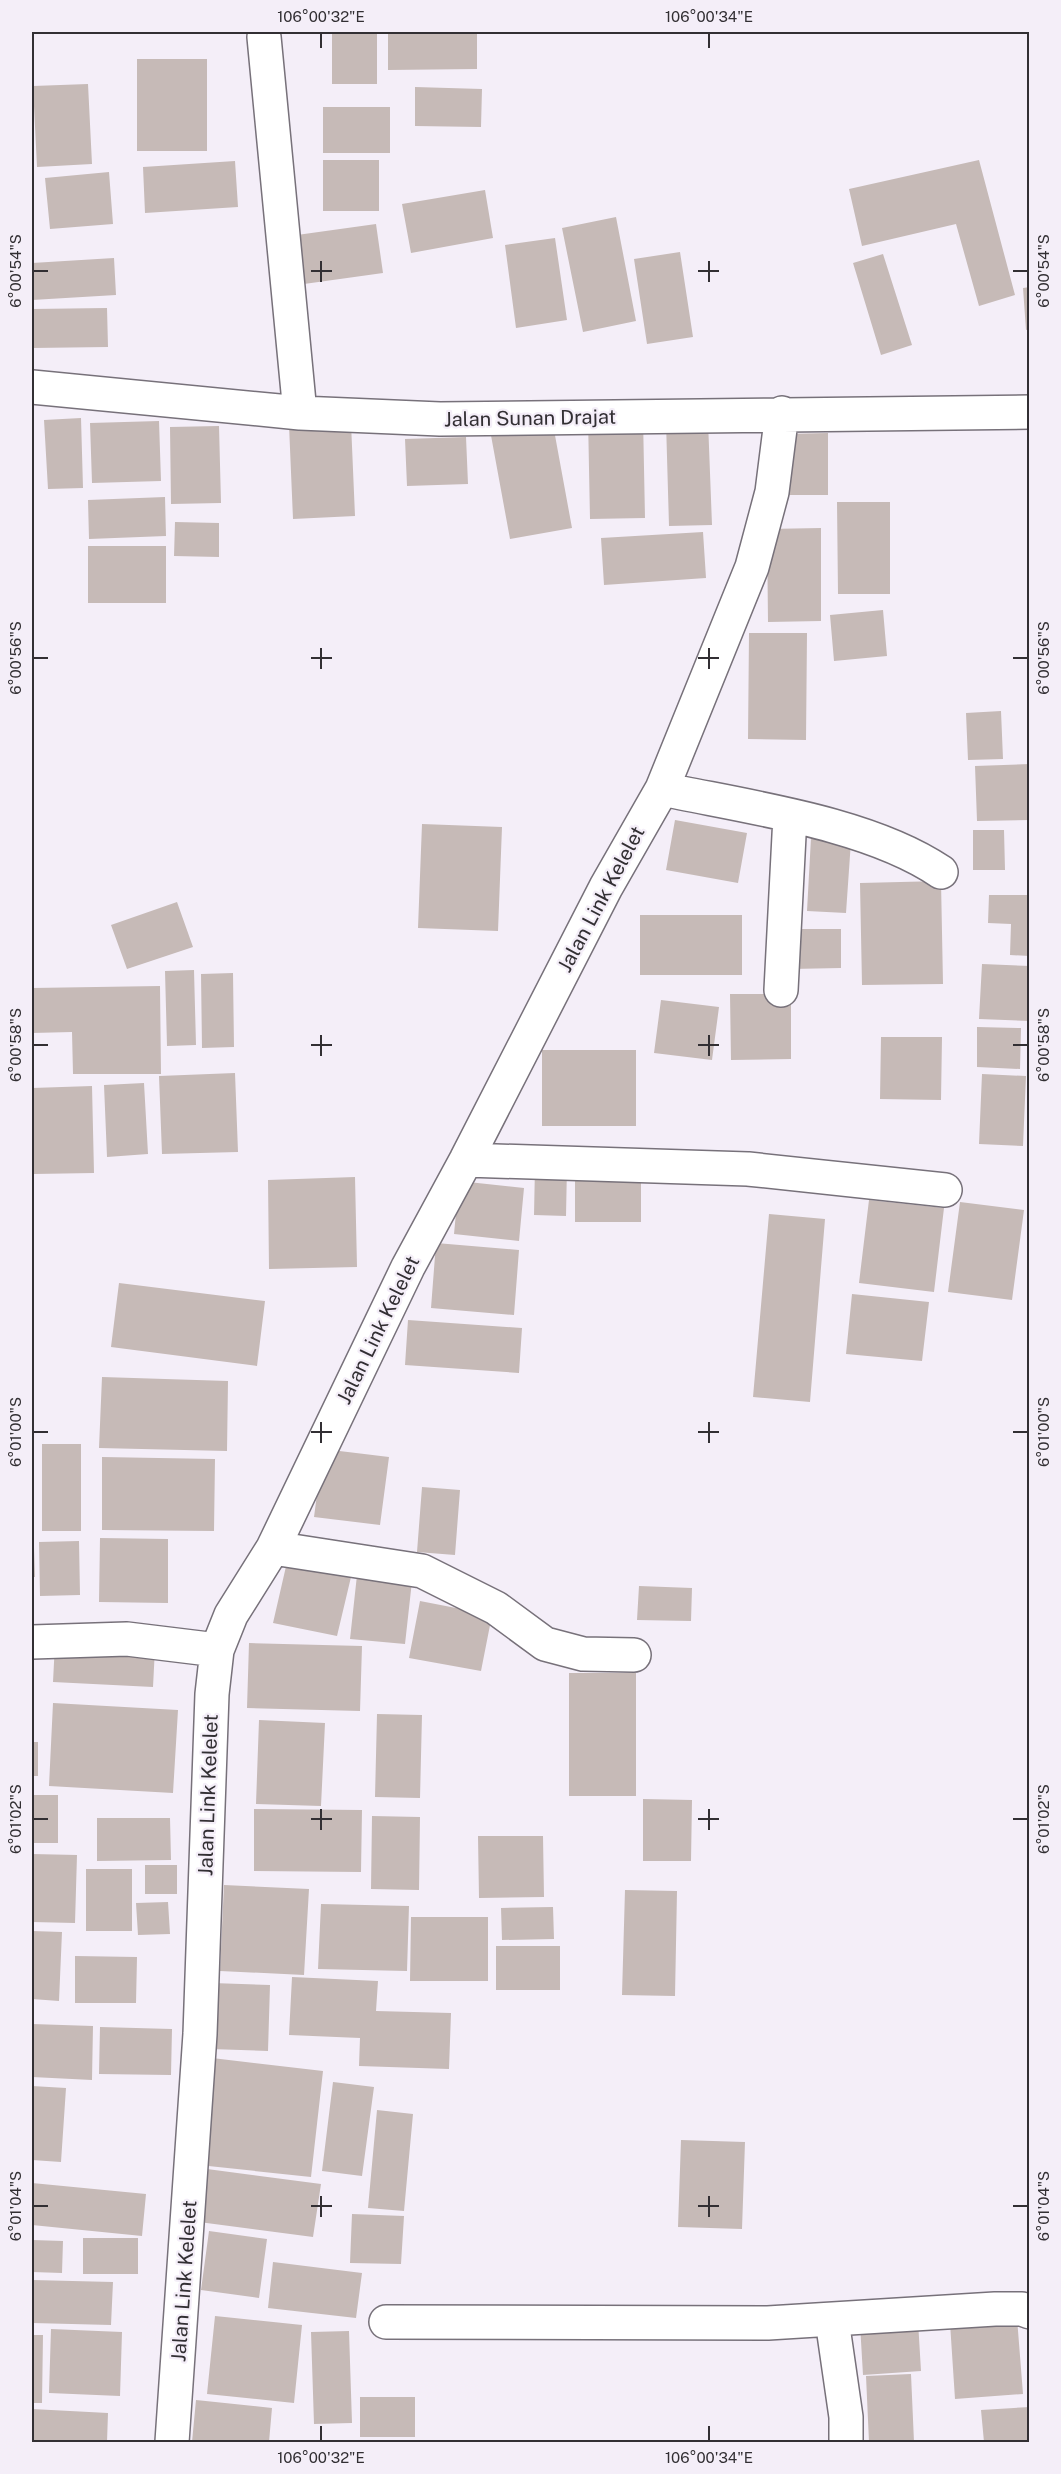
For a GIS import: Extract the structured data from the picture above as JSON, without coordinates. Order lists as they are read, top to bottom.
{
  "streets": {
    "street": ["Jalan Sunan Drajat", "Jalan Link Kelelet"]
  },
  "crossings": [
    ["Jalan Sunan Drajat", "Jalan Link Kelelet"]
  ],
  "coordinates": [
    "106°00'32\"E",
    "106°00'34\"E",
    "6°00'54\"S",
    "6°00'56\"S",
    "6°00'58\"S",
    "6°01'00\"S",
    "6°01'02\"S",
    "6°01'04\"S"
  ]
}
